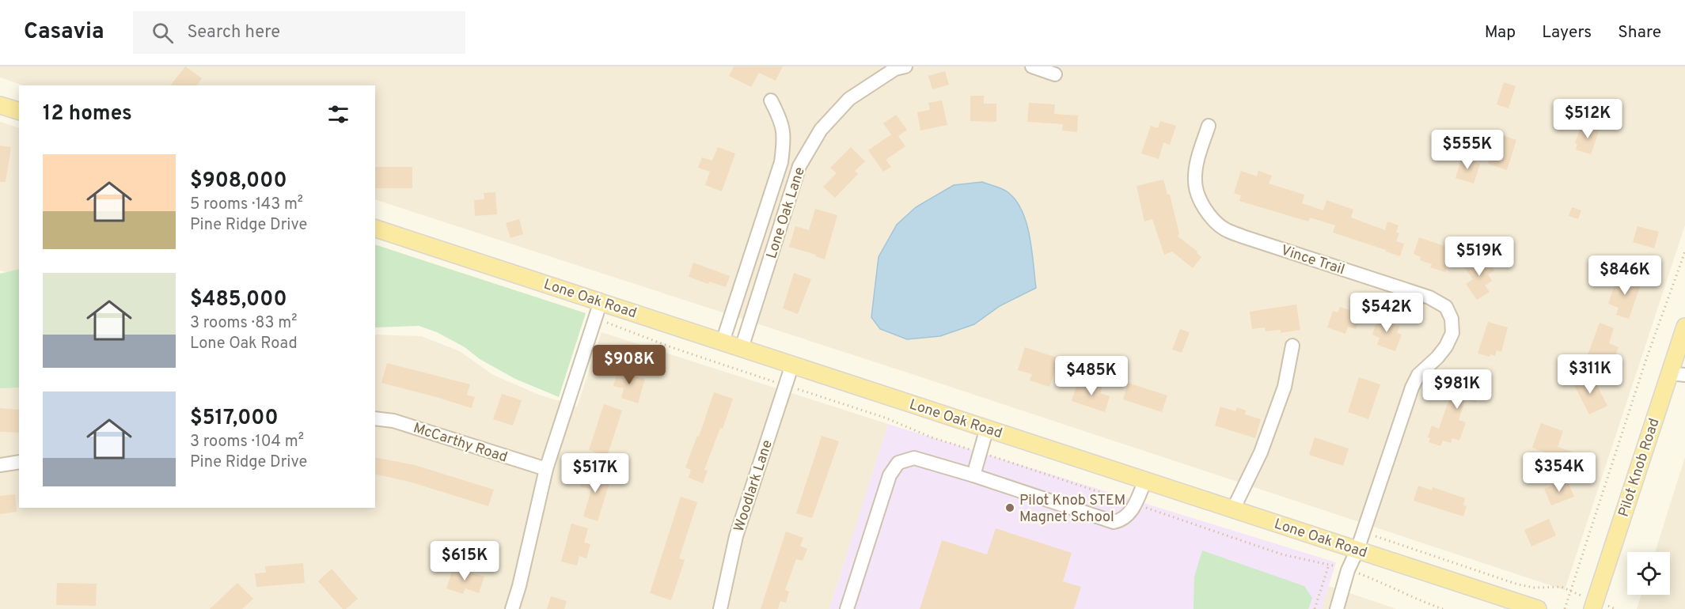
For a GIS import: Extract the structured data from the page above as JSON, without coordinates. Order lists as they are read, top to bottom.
{
  "streets": {
    "main road": ["Lone Oak Road", "Pilot Knob Road"],
    "street": [
      "Lone Oak Lane",
      "Vince Trail",
      "McCarthy Road",
      "Woodlark Lane"
    ]
  },
  "crossings": [
    ["Lone Oak Lane", "Lone Oak Road"],
    ["Vince Trail", "Lone Oak Road"],
    ["Lone Oak Road", "Woodlark Lane"]
  ],
  "places": ["Pilot Knob STEM Magnet School"],
  "page": {
    "header": "Casavia",
    "search": "Search here",
    "nav": ["Map", "Layers", "Share"],
    "heading": "12 homes",
    "price": [
      "$512K",
      "$555K",
      "$519K",
      "$846K",
      "$542K",
      "$908K",
      "$311K",
      "$485K",
      "$981K",
      "$354K",
      "$517K",
      "$615K"
    ],
    "list": [
      {
        "name": "$908,000",
        "note": "5 rooms · 143 m² · Pine Ridge Drive"
      },
      {
        "name": "$485,000",
        "note": "3 rooms · 83 m² · Lone Oak Road"
      },
      {
        "name": "$517,000",
        "note": "3 rooms · 104 m² · Pine Ridge Drive"
      }
    ]
  }
}
